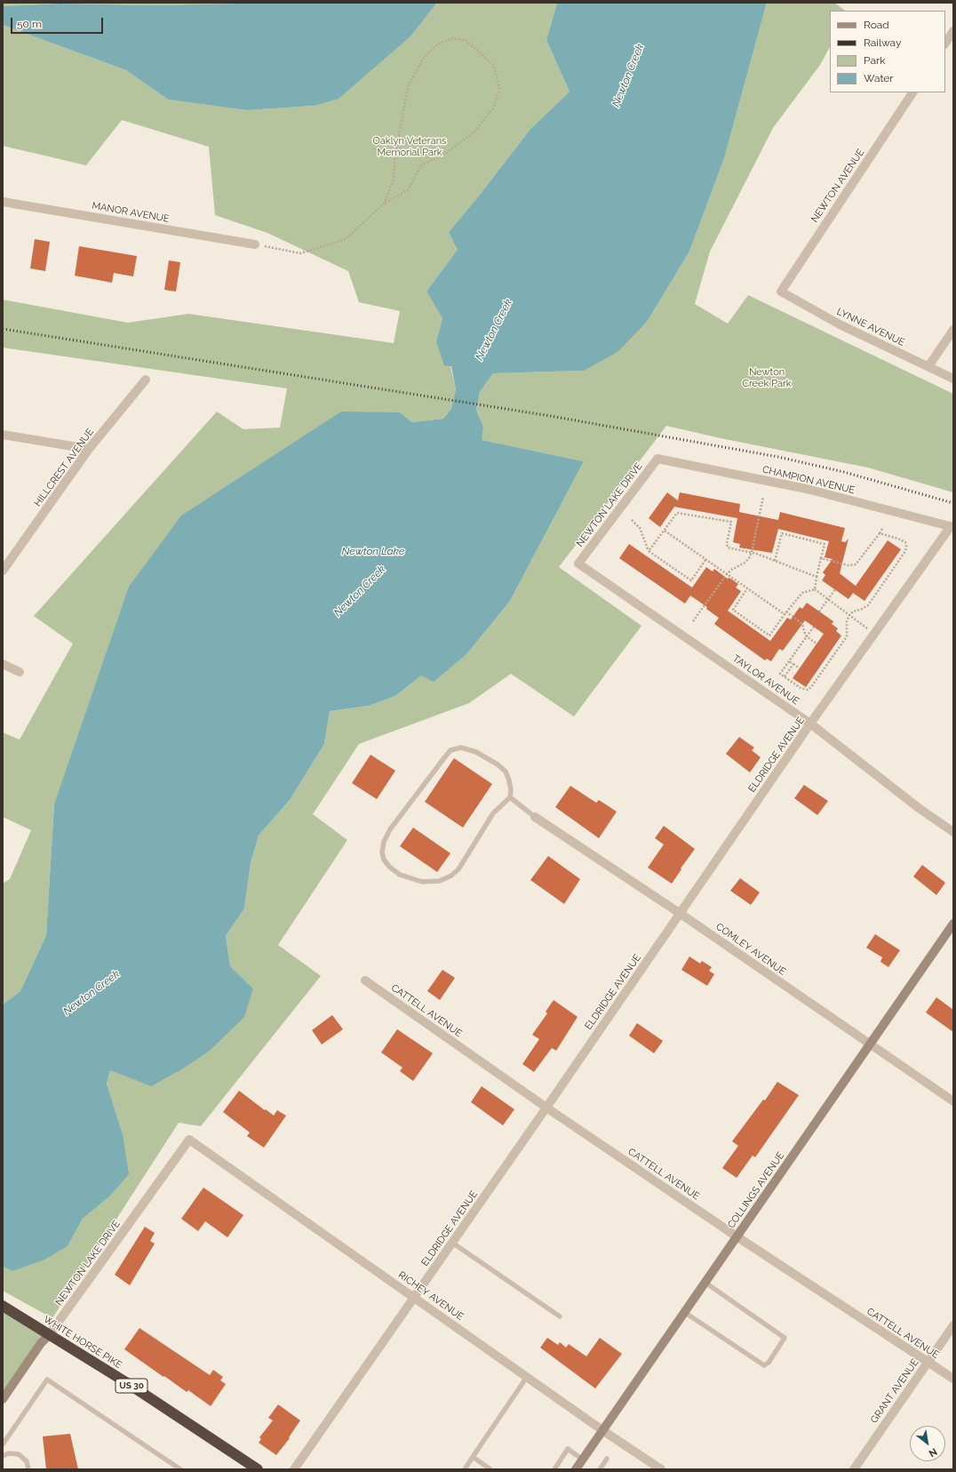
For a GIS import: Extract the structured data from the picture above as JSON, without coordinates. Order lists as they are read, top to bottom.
{
  "streets": {
    "highway": ["WHITE HORSE PIKE", "US 30"],
    "main road": ["NEWTON LAKE DRIVE", "COLLINGS AVENUE"],
    "street": [
      "NEWTON AVENUE",
      "MANOR AVENUE",
      "LYNNE AVENUE",
      "HILLCREST AVENUE",
      "CHAMPION AVENUE",
      "TAYLOR AVENUE",
      "ELDRIDGE AVENUE",
      "COMLEY AVENUE",
      "CATTELL AVENUE",
      "RICHEY AVENUE",
      "GRANT AVENUE"
    ]
  },
  "crossings": [
    ["NEWTON AVENUE", "LYNNE AVENUE"],
    ["CHAMPION AVENUE", "NEWTON LAKE DRIVE"],
    ["CHAMPION AVENUE", "ELDRIDGE AVENUE"],
    ["NEWTON LAKE DRIVE", "TAYLOR AVENUE"],
    ["NEWTON LAKE DRIVE", "RICHEY AVENUE"],
    ["NEWTON LAKE DRIVE", "WHITE HORSE PIKE"],
    ["TAYLOR AVENUE", "ELDRIDGE AVENUE"],
    ["ELDRIDGE AVENUE", "COMLEY AVENUE"],
    ["ELDRIDGE AVENUE", "CATTELL AVENUE"],
    ["ELDRIDGE AVENUE", "RICHEY AVENUE"],
    ["COMLEY AVENUE", "COLLINGS AVENUE"],
    ["CATTELL AVENUE", "COLLINGS AVENUE"],
    ["CATTELL AVENUE", "GRANT AVENUE"],
    ["COLLINGS AVENUE", "RICHEY AVENUE"]
  ],
  "water": ["Newton Creek", "Newton Lake"],
  "parks": ["Oaklyn Veterans Memorial Park", "Newton Creek Park"],
  "legend": [
    "Road",
    "Railway",
    "Park",
    "Water"
  ],
  "scale_bar": "50 m",
  "north": "bottom right"
}
